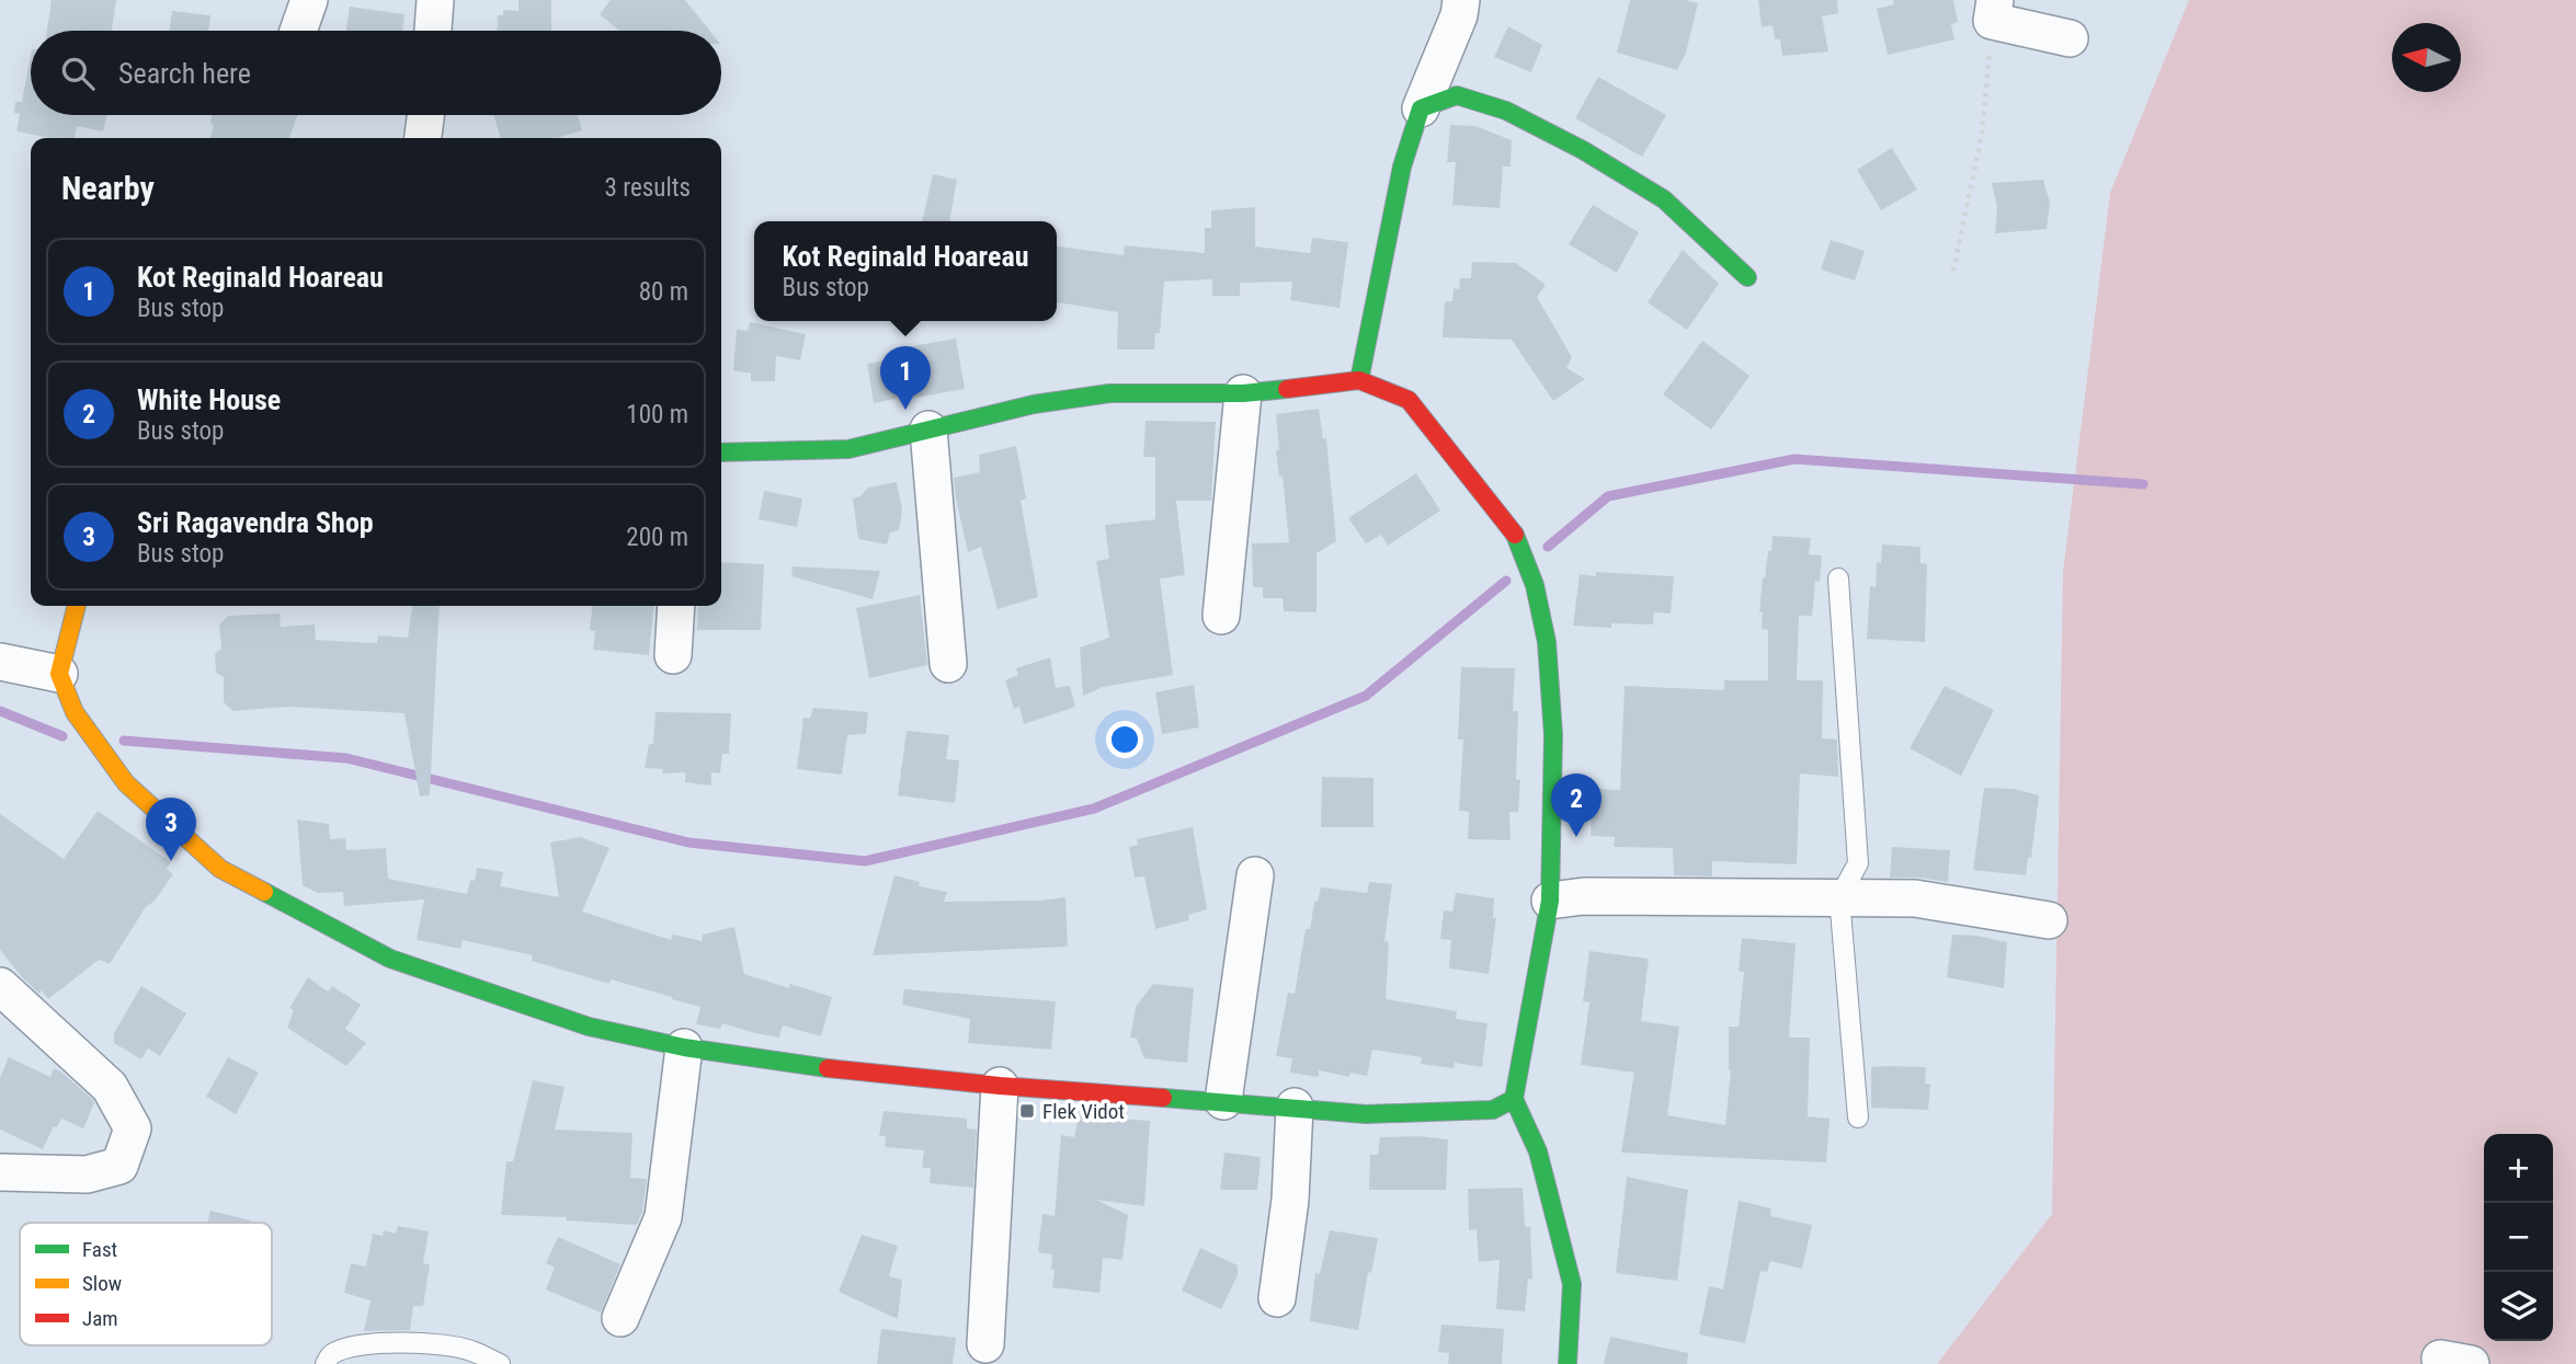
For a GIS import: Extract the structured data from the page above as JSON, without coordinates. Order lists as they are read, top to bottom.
{
  "places": {
    "transit": ["Flek Vidot"]
  },
  "legend": ["Fast", "Slow", "Jam"],
  "north": "left",
  "page": {
    "search": "Search here",
    "heading": ["Nearby", "3 results"],
    "popup": ["Kot Reginald Hoareau", "Bus stop"],
    "list": [
      {
        "mark": "1",
        "name": "Kot Reginald Hoareau",
        "note": "Bus stop",
        "value": "80 m"
      },
      {
        "mark": "2",
        "name": "White House",
        "note": "Bus stop",
        "value": "100 m"
      },
      {
        "mark": "3",
        "name": "Sri Ragavendra Shop",
        "note": "Bus stop",
        "value": "200 m"
      }
    ],
    "pins": ["1", "2", "3"],
    "map_buttons": ["+", "−"]
  }
}
